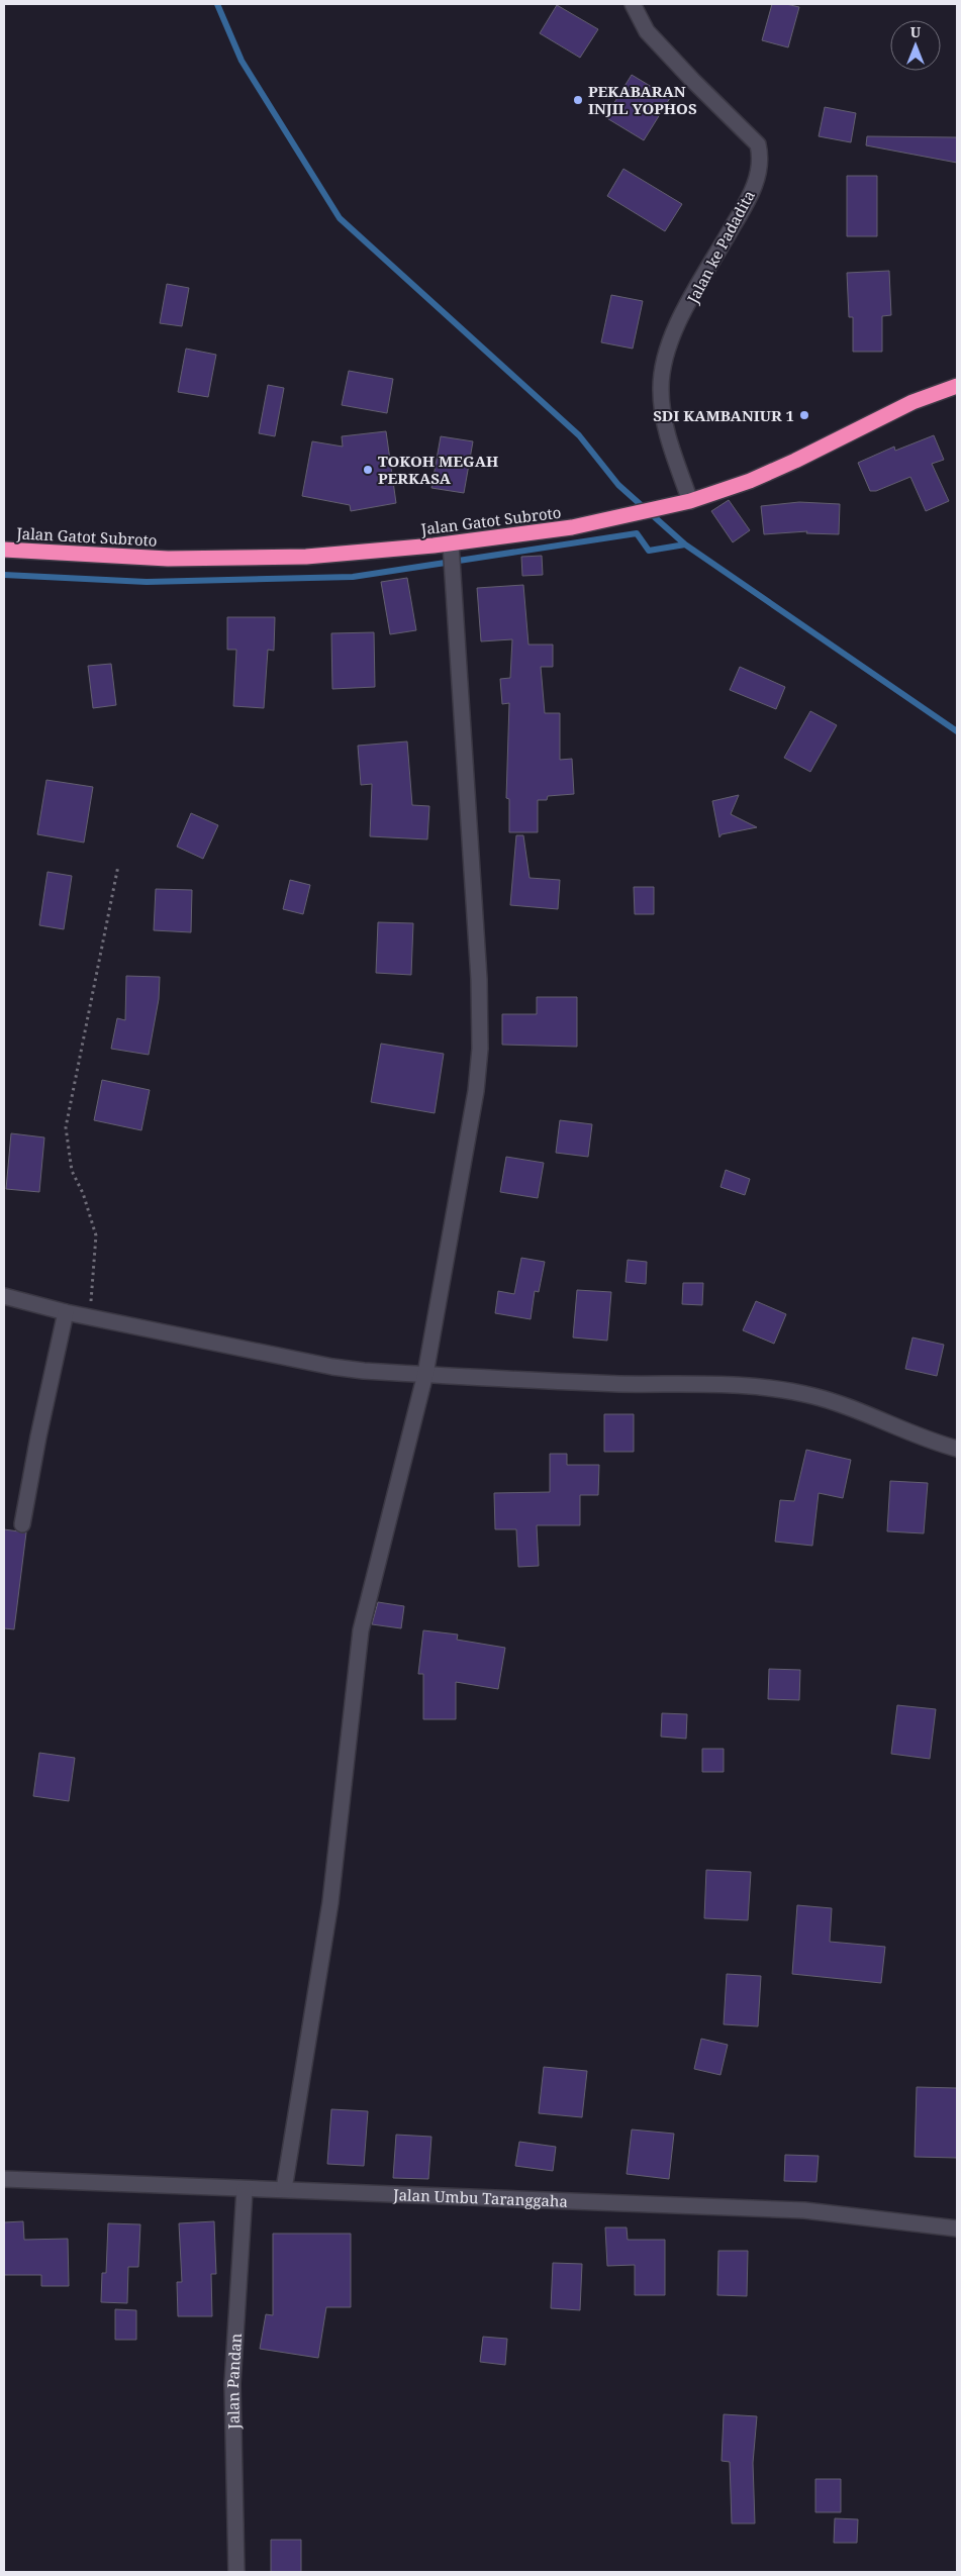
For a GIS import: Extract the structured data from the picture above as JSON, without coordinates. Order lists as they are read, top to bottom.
{
  "streets": {
    "highway": ["Jalan Gatot Subroto"],
    "street": ["Jalan ke Padadita", "Jalan Umbu Taranggaha", "Jalan Pandan"]
  },
  "crossings": [
    ["Jalan ke Padadita", "Jalan Gatot Subroto"],
    ["Jalan Umbu Taranggaha", "Jalan Pandan"]
  ],
  "places": ["PEKABARAN INJIL YOPHOS", "SDI KAMBANIUR 1", "TOKOH MEGAH PERKASA"],
  "north": "top"
}
